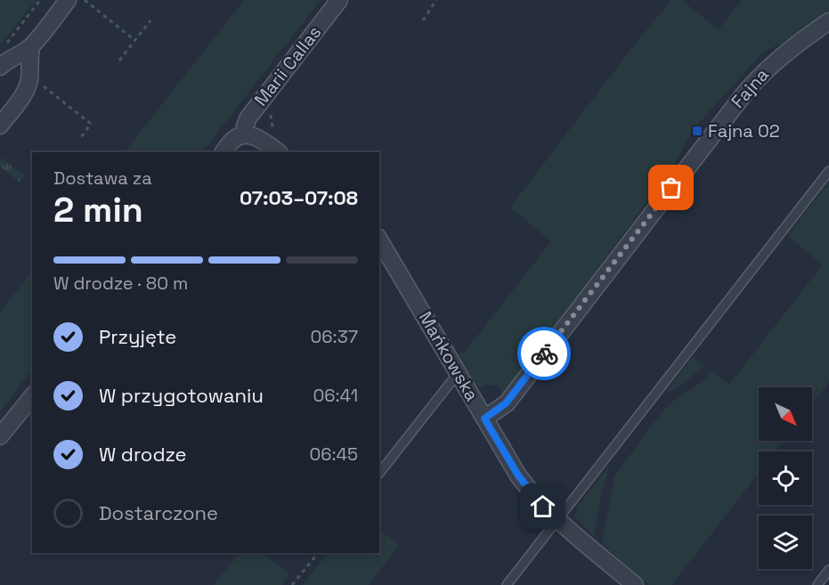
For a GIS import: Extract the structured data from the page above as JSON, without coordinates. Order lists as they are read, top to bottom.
{
  "streets": {
    "street": ["Marii Callas", "Fajna", "Mańkowska"]
  },
  "crossings": [
    ["Fajna", "Mańkowska"]
  ],
  "places": {
    "transit": ["Fajna 02"]
  },
  "north": "bottom right",
  "page": {
    "heading": ["2 min", "Dostawa za", "07:03–07:08"],
    "bar": "W drodze · 80 m",
    "list": [
      ["Przyjęte", "06:37"],
      ["W przygotowaniu", "06:41"],
      ["W drodze", "06:45"],
      "Dostarczone"
    ]
  }
}
